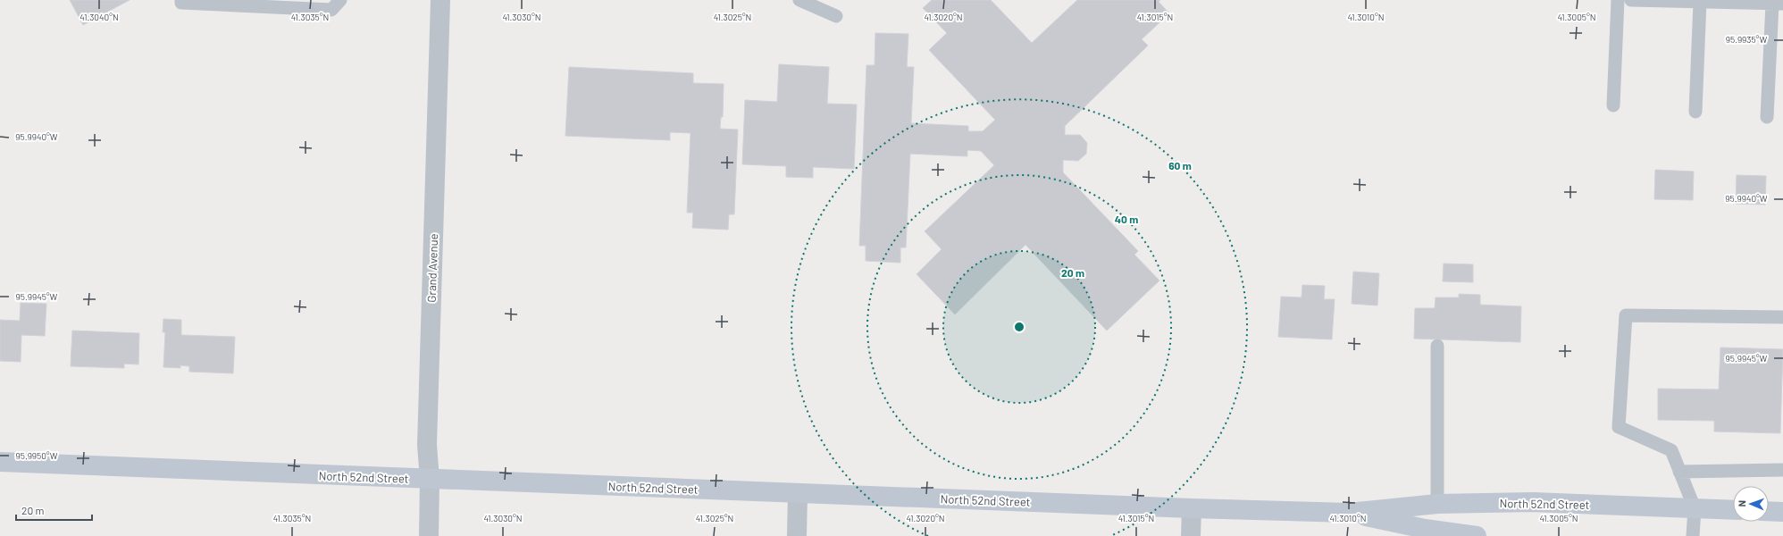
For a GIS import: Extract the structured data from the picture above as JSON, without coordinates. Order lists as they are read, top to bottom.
{
  "streets": {
    "main road": ["North 52nd Street"],
    "street": ["Grand Avenue"]
  },
  "crossings": [
    ["Grand Avenue", "North 52nd Street"]
  ],
  "scale_bar": "20 m",
  "north": "left",
  "coordinates": [
    "41.3040°N",
    "41.3035°N",
    "41.3030°N",
    "41.3025°N",
    "41.3020°N",
    "41.3015°N",
    "41.3010°N",
    "41.3005°N",
    "95.9935°W",
    "95.9940°W",
    "95.9945°W",
    "95.9950°W"
  ],
  "rings": ["60 m", "40 m", "20 m"]
}
